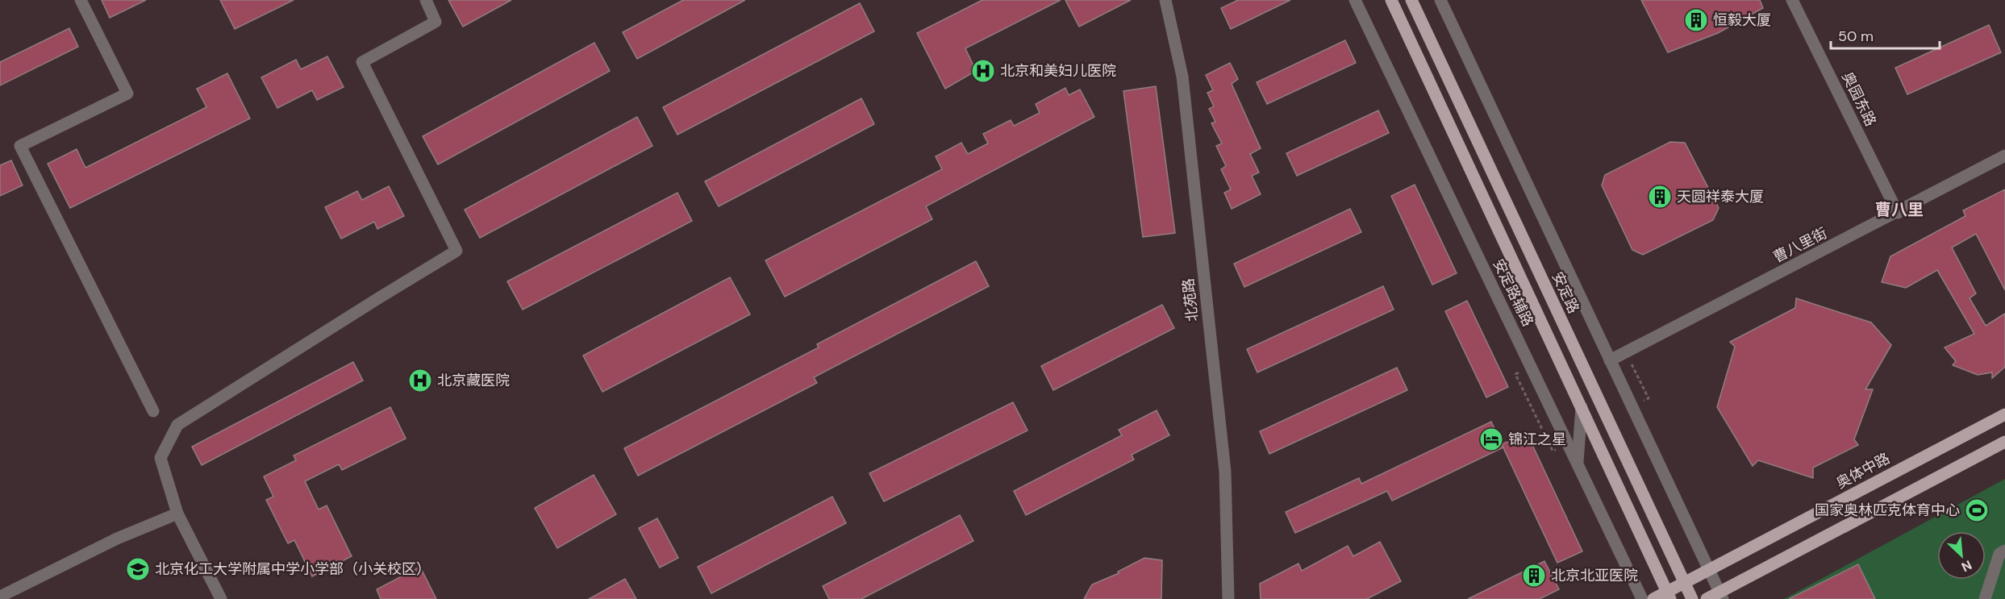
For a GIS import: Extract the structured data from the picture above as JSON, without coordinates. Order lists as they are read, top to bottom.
{
  "streets": {
    "main road": ["安定路", "奥体中路"],
    "street": [
      "奥园东路",
      "曹八里街",
      "安定路辅路",
      "北苑路"
    ]
  },
  "crossings": [
    ["奥园东路", "曹八里街"],
    ["安定路", "奥体中路"]
  ],
  "districts": ["曹八里"],
  "places": {
    "building": ["恒毅大厦", "天圆祥泰大厦", "北京北亚医院"],
    "hospital": ["北京和美妇儿医院", "北京藏医院"],
    "hotel": ["锦江之星"],
    "sports": ["国家奥林匹克体育中心"],
    "school or university": ["北京化工大学附属中学小学部（小关校区）"]
  },
  "scale_bar": "50 m",
  "north": "bottom right"
}
